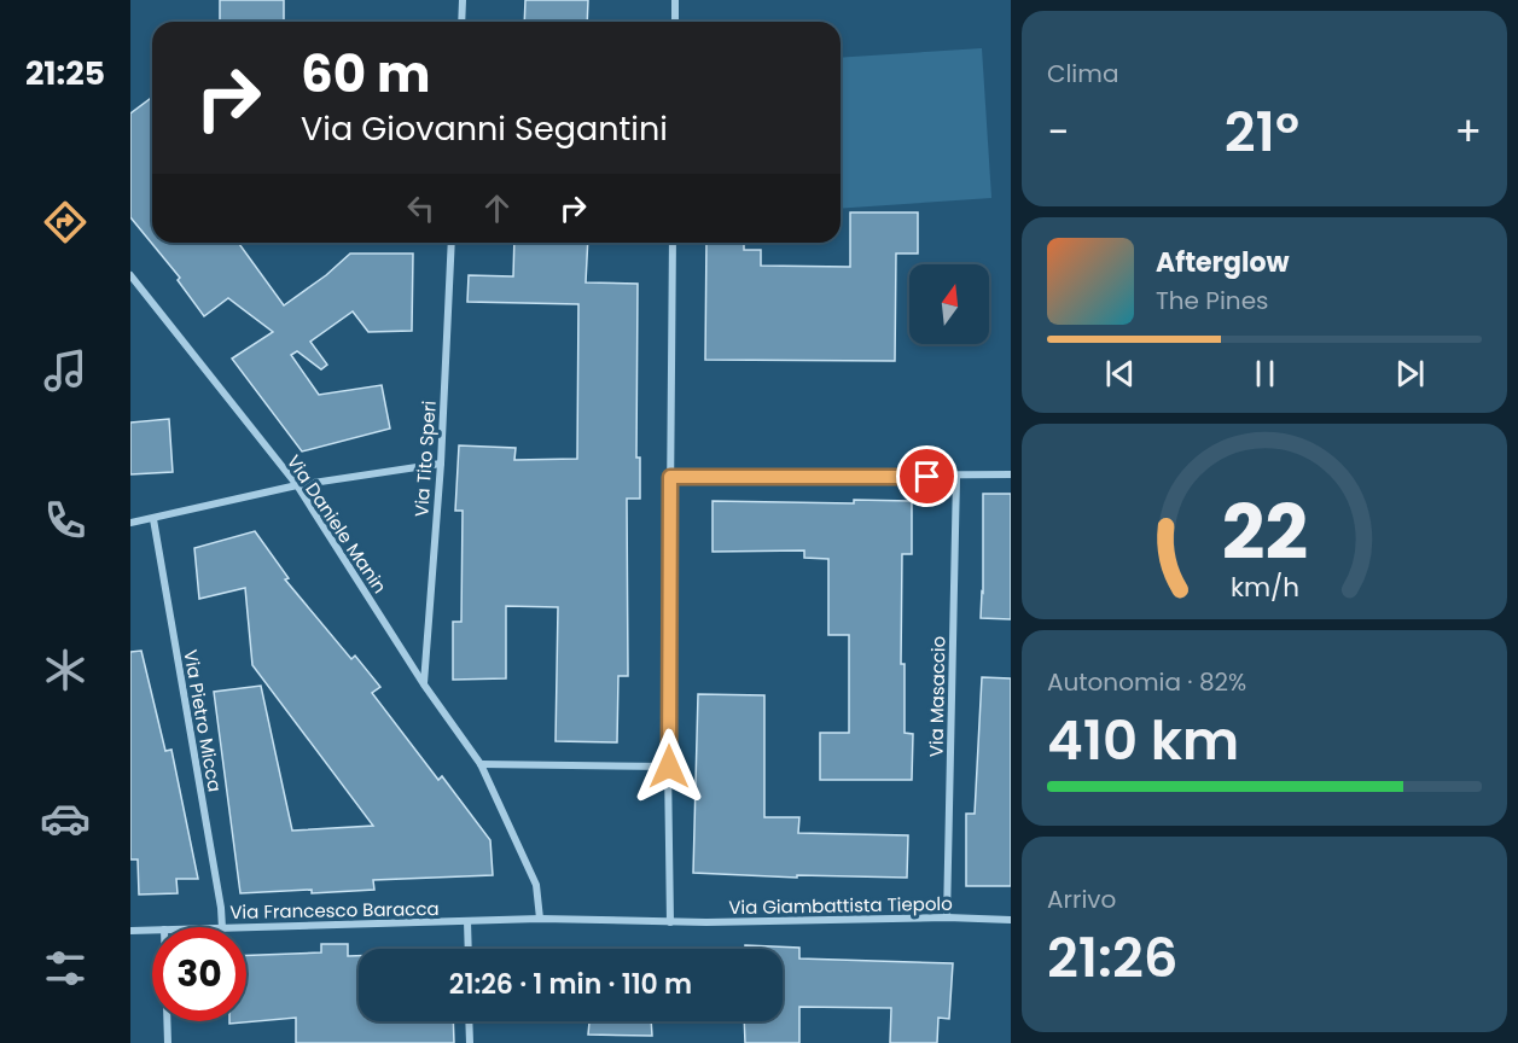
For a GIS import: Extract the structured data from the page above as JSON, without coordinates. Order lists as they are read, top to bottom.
{
  "streets": {
    "street": [
      "Via Tito Speri",
      "Via Daniele Manin",
      "Via Masaccio",
      "Via Pietro Micca",
      "Via Giambattista Tiepolo",
      "Via Francesco Baracca"
    ]
  },
  "crossings": [
    ["Via Tito Speri", "Via Daniele Manin"],
    ["Via Daniele Manin", "Via Giambattista Tiepolo"],
    ["Via Daniele Manin", "Via Francesco Baracca"],
    ["Via Masaccio", "Via Giambattista Tiepolo"],
    ["Via Giambattista Tiepolo", "Via Francesco Baracca"]
  ],
  "north": "top",
  "page": {
    "tabs": "21:25",
    "tile": [
      "Clima",
      ["Autonomia · 82%", "410 km"],
      ["Arrivo", "21:26"]
    ],
    "turn": ["60 m", "Via Giovanni Segantini"],
    "heat": ["−", "21°", "+"],
    "song": ["Afterglow", "The Pines"],
    "limit": "30",
    "trip": "21:26 · 1 min · 110 m",
    "gauge": ["22", "km/h"]
  }
}
